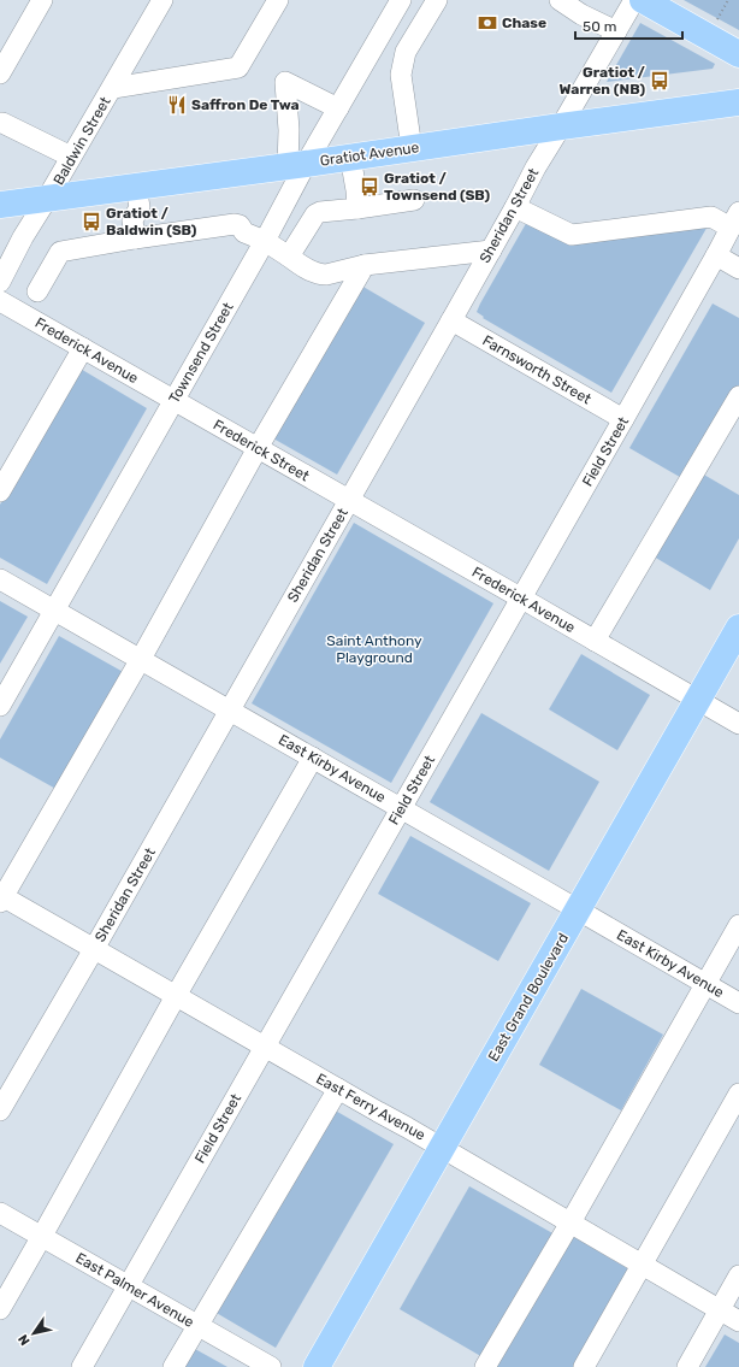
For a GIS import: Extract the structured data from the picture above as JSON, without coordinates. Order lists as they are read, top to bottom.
{
  "streets": {
    "main road": ["Gratiot Avenue", "East Grand Boulevard"],
    "street": [
      "Baldwin Street",
      "Sheridan Street",
      "Frederick Avenue",
      "Townsend Street",
      "Farnsworth Street",
      "Frederick Street",
      "Field Street",
      "East Kirby Avenue",
      "East Ferry Avenue",
      "East Palmer Avenue"
    ]
  },
  "crossings": [
    ["Baldwin Street", "Gratiot Avenue"],
    ["Gratiot Avenue", "Sheridan Street"],
    ["Gratiot Avenue", "Townsend Street"],
    ["Sheridan Street", "Frederick Avenue"],
    ["Sheridan Street", "Farnsworth Street"],
    ["Sheridan Street", "Frederick Street"],
    ["Sheridan Street", "East Kirby Avenue"],
    ["Sheridan Street", "East Ferry Avenue"],
    ["Frederick Avenue", "Townsend Street"],
    ["Frederick Avenue", "Frederick Street"],
    ["Frederick Avenue", "Field Street"],
    ["Frederick Avenue", "East Grand Boulevard"],
    ["Townsend Street", "Frederick Street"],
    ["Townsend Street", "East Kirby Avenue"],
    ["Farnsworth Street", "Field Street"],
    ["Field Street", "East Kirby Avenue"],
    ["Field Street", "East Ferry Avenue"],
    ["Field Street", "East Palmer Avenue"],
    ["East Kirby Avenue", "East Grand Boulevard"],
    ["East Grand Boulevard", "East Ferry Avenue"]
  ],
  "parks": ["Saint Anthony Playground"],
  "places": {
    "bank": ["Chase"],
    "bus stop": ["Gratiot / Warren (NB)", "Gratiot / Townsend (SB)", "Gratiot / Baldwin (SB)"],
    "restaurant": ["Saffron De Twa"]
  },
  "scale_bar": "50 m",
  "north": "bottom left"
}
